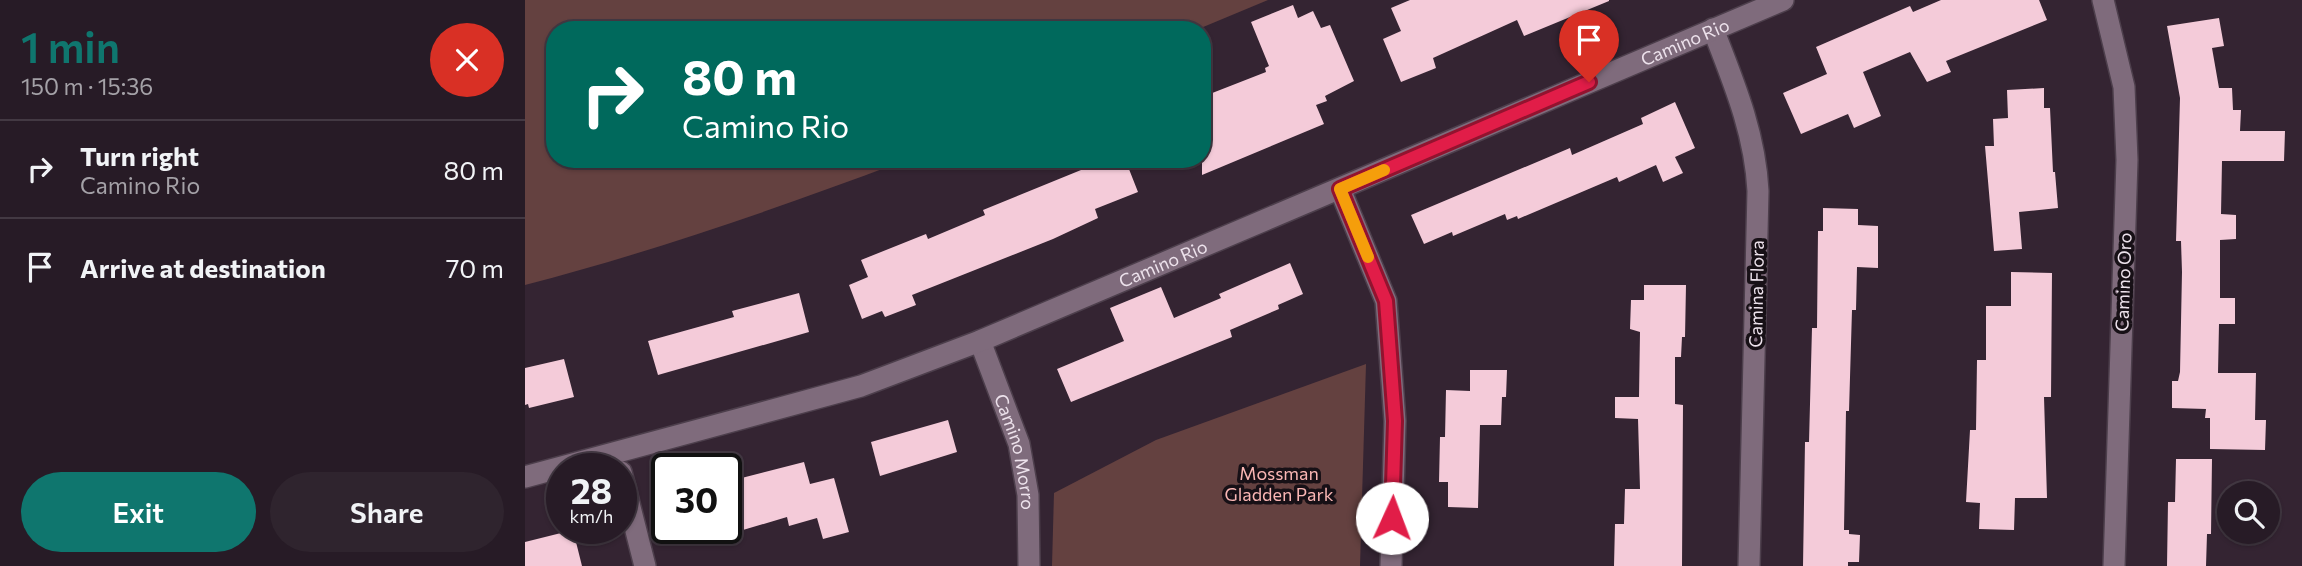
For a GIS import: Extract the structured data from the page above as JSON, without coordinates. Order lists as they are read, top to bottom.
{
  "streets": {
    "street": [
      "Camino Rio",
      "Camino Oro",
      "Camina Flora",
      "Camino Morro"
    ]
  },
  "crossings": [
    ["Camino Rio", "Camina Flora"],
    ["Camino Rio", "Camino Morro"]
  ],
  "parks": ["Mossman Gladden Park"],
  "page": {
    "heading": ["1 min", "150 m · 15:36"],
    "turn": ["80 m", "Camino Rio"],
    "list": [
      {
        "name": "Turn right",
        "note": "Camino Rio",
        "value": "80 m"
      },
      {
        "name": "Arrive at destination",
        "value": "70 m"
      }
    ],
    "speed": "28 km/h",
    "limit": "30",
    "buttons": ["Exit", "Share"]
  }
}
